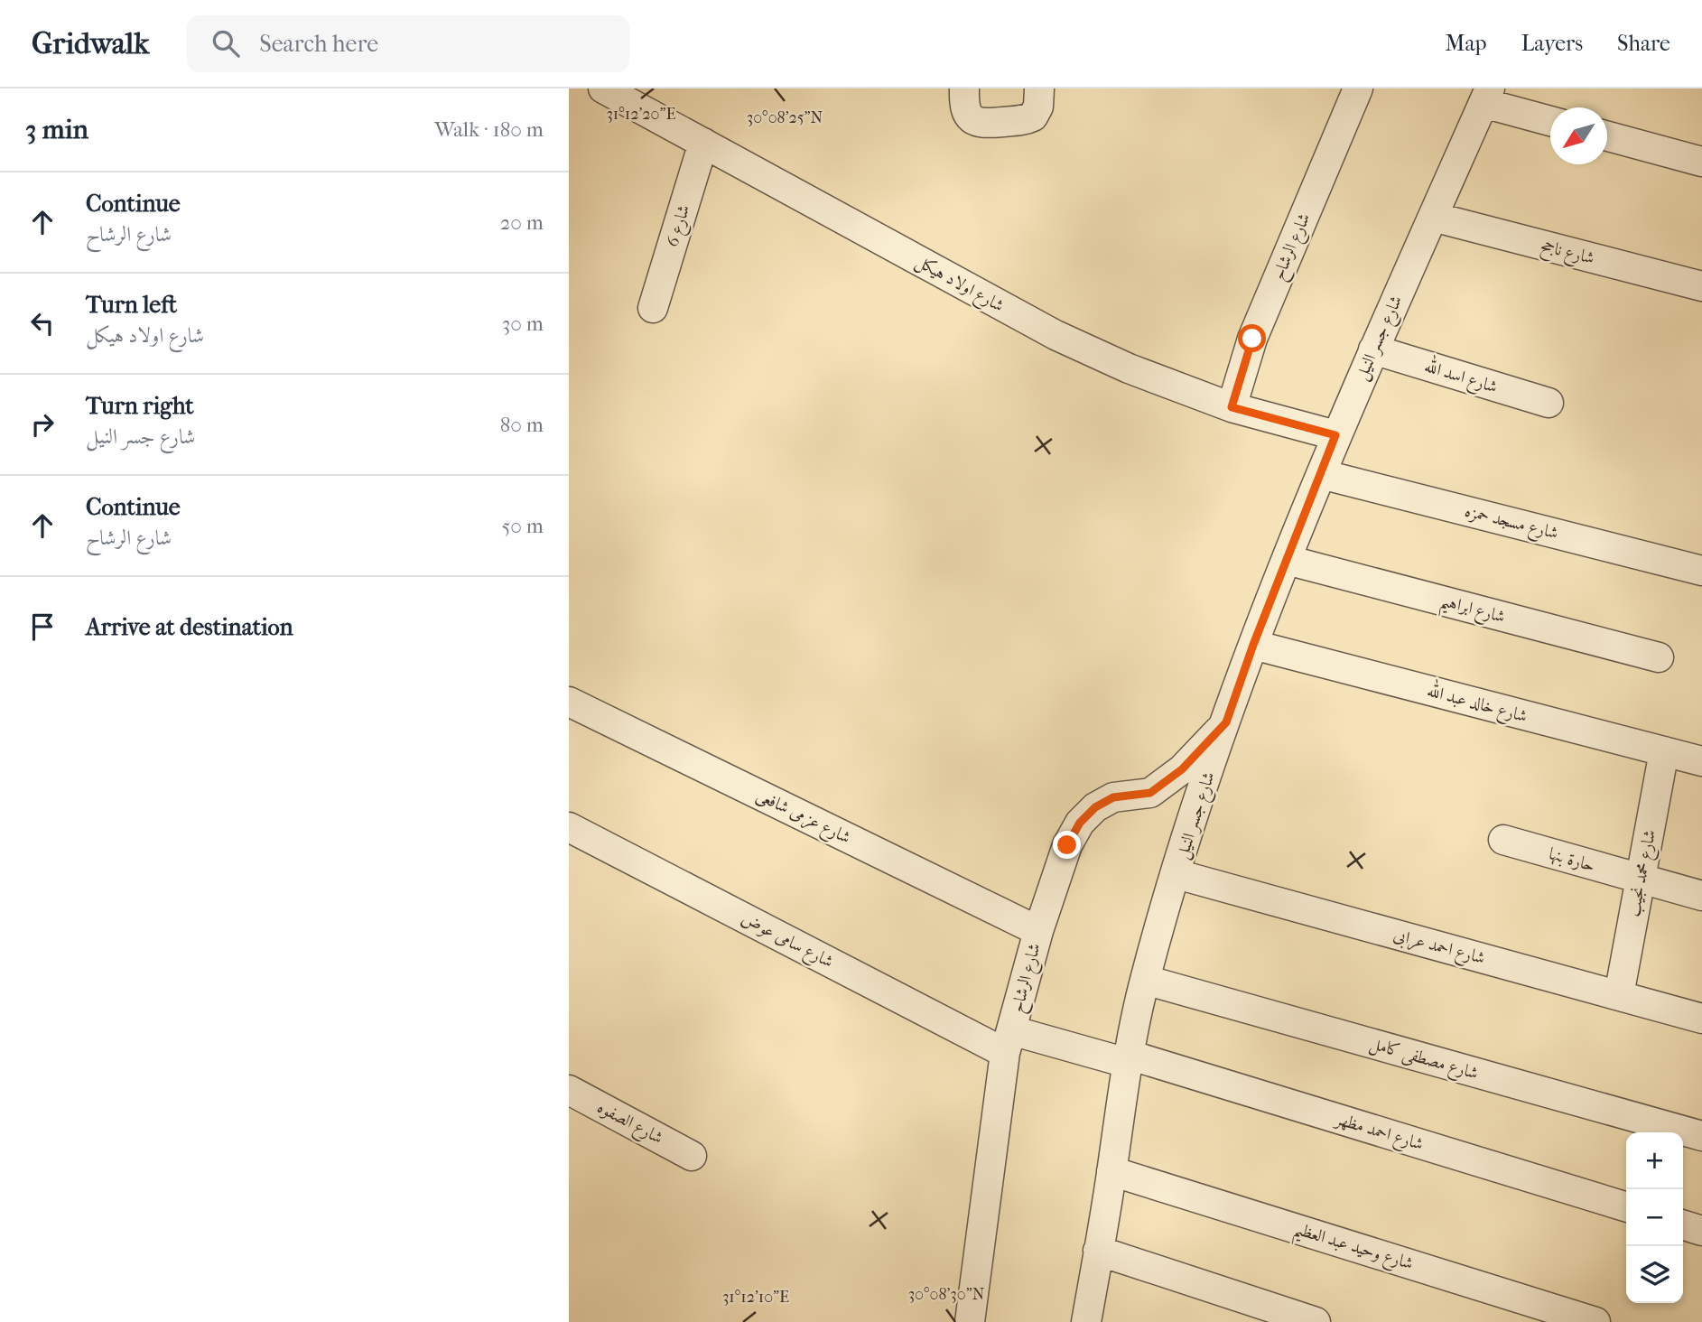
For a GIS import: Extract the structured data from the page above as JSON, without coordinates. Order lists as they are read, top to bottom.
{
  "streets": {
    "street": [
      "شارع 6",
      "شارع الرشاح",
      "شارع ناجح",
      "شارع اولاد هيكل",
      "شارع جسر النيل",
      "شارع اسد الله",
      "شارع مسجد حمزه",
      "شارع ابراهيم",
      "شارع خالد عبد الله",
      "شارع عزمى شافعى",
      "حارة بنها",
      "شارع محمد نجيب",
      "شارع سامى عوض",
      "شارع احمد عرابى",
      "شارع مصطفى كامل",
      "شارع الصفوه",
      "شارع احمد مظهر",
      "شارع وحيد عبد العظيم"
    ]
  },
  "crossings": [
    ["شارع 6", "شارع اولاد هيكل"],
    ["شارع الرشاح", "شارع اولاد هيكل"],
    ["شارع الرشاح", "شارع جسر النيل"],
    ["شارع الرشاح", "شارع عزمى شافعى"],
    ["شارع الرشاح", "شارع سامى عوض"],
    ["شارع ناجح", "شارع جسر النيل"],
    ["شارع اولاد هيكل", "شارع جسر النيل"],
    ["شارع جسر النيل", "شارع اسد الله"],
    ["شارع جسر النيل", "شارع مسجد حمزه"],
    ["شارع جسر النيل", "شارع ابراهيم"],
    ["شارع جسر النيل", "شارع خالد عبد الله"],
    ["شارع جسر النيل", "شارع سامى عوض"],
    ["شارع جسر النيل", "شارع احمد عرابى"],
    ["شارع جسر النيل", "شارع مصطفى كامل"],
    ["شارع جسر النيل", "شارع احمد مظهر"],
    ["شارع جسر النيل", "شارع وحيد عبد العظيم"],
    ["شارع خالد عبد الله", "شارع محمد نجيب"],
    ["حارة بنها", "شارع محمد نجيب"],
    ["شارع محمد نجيب", "شارع احمد عرابى"],
    ["شارع سامى عوض", "شارع احمد مظهر"]
  ],
  "north": "bottom left",
  "page": {
    "header": "Gridwalk",
    "search": "Search here",
    "nav": ["Map", "Layers", "Share"],
    "heading": ["3 min", "Walk · 180 m"],
    "list": [
      ["Continue", "شارع الرشاح", "20 m"],
      ["Turn left", "شارع اولاد هيكل", "30 m"],
      ["Turn right", "شارع جسر النيل", "80 m"],
      ["Continue", "شارع الرشاح", "50 m"],
      "Arrive at destination"
    ],
    "map_buttons": ["+", "−"]
  },
  "coordinates": [
    "31°12'20\"E",
    "30°08'25\"N",
    "30°08'30\"N",
    "31°12'10\"E"
  ]
}
